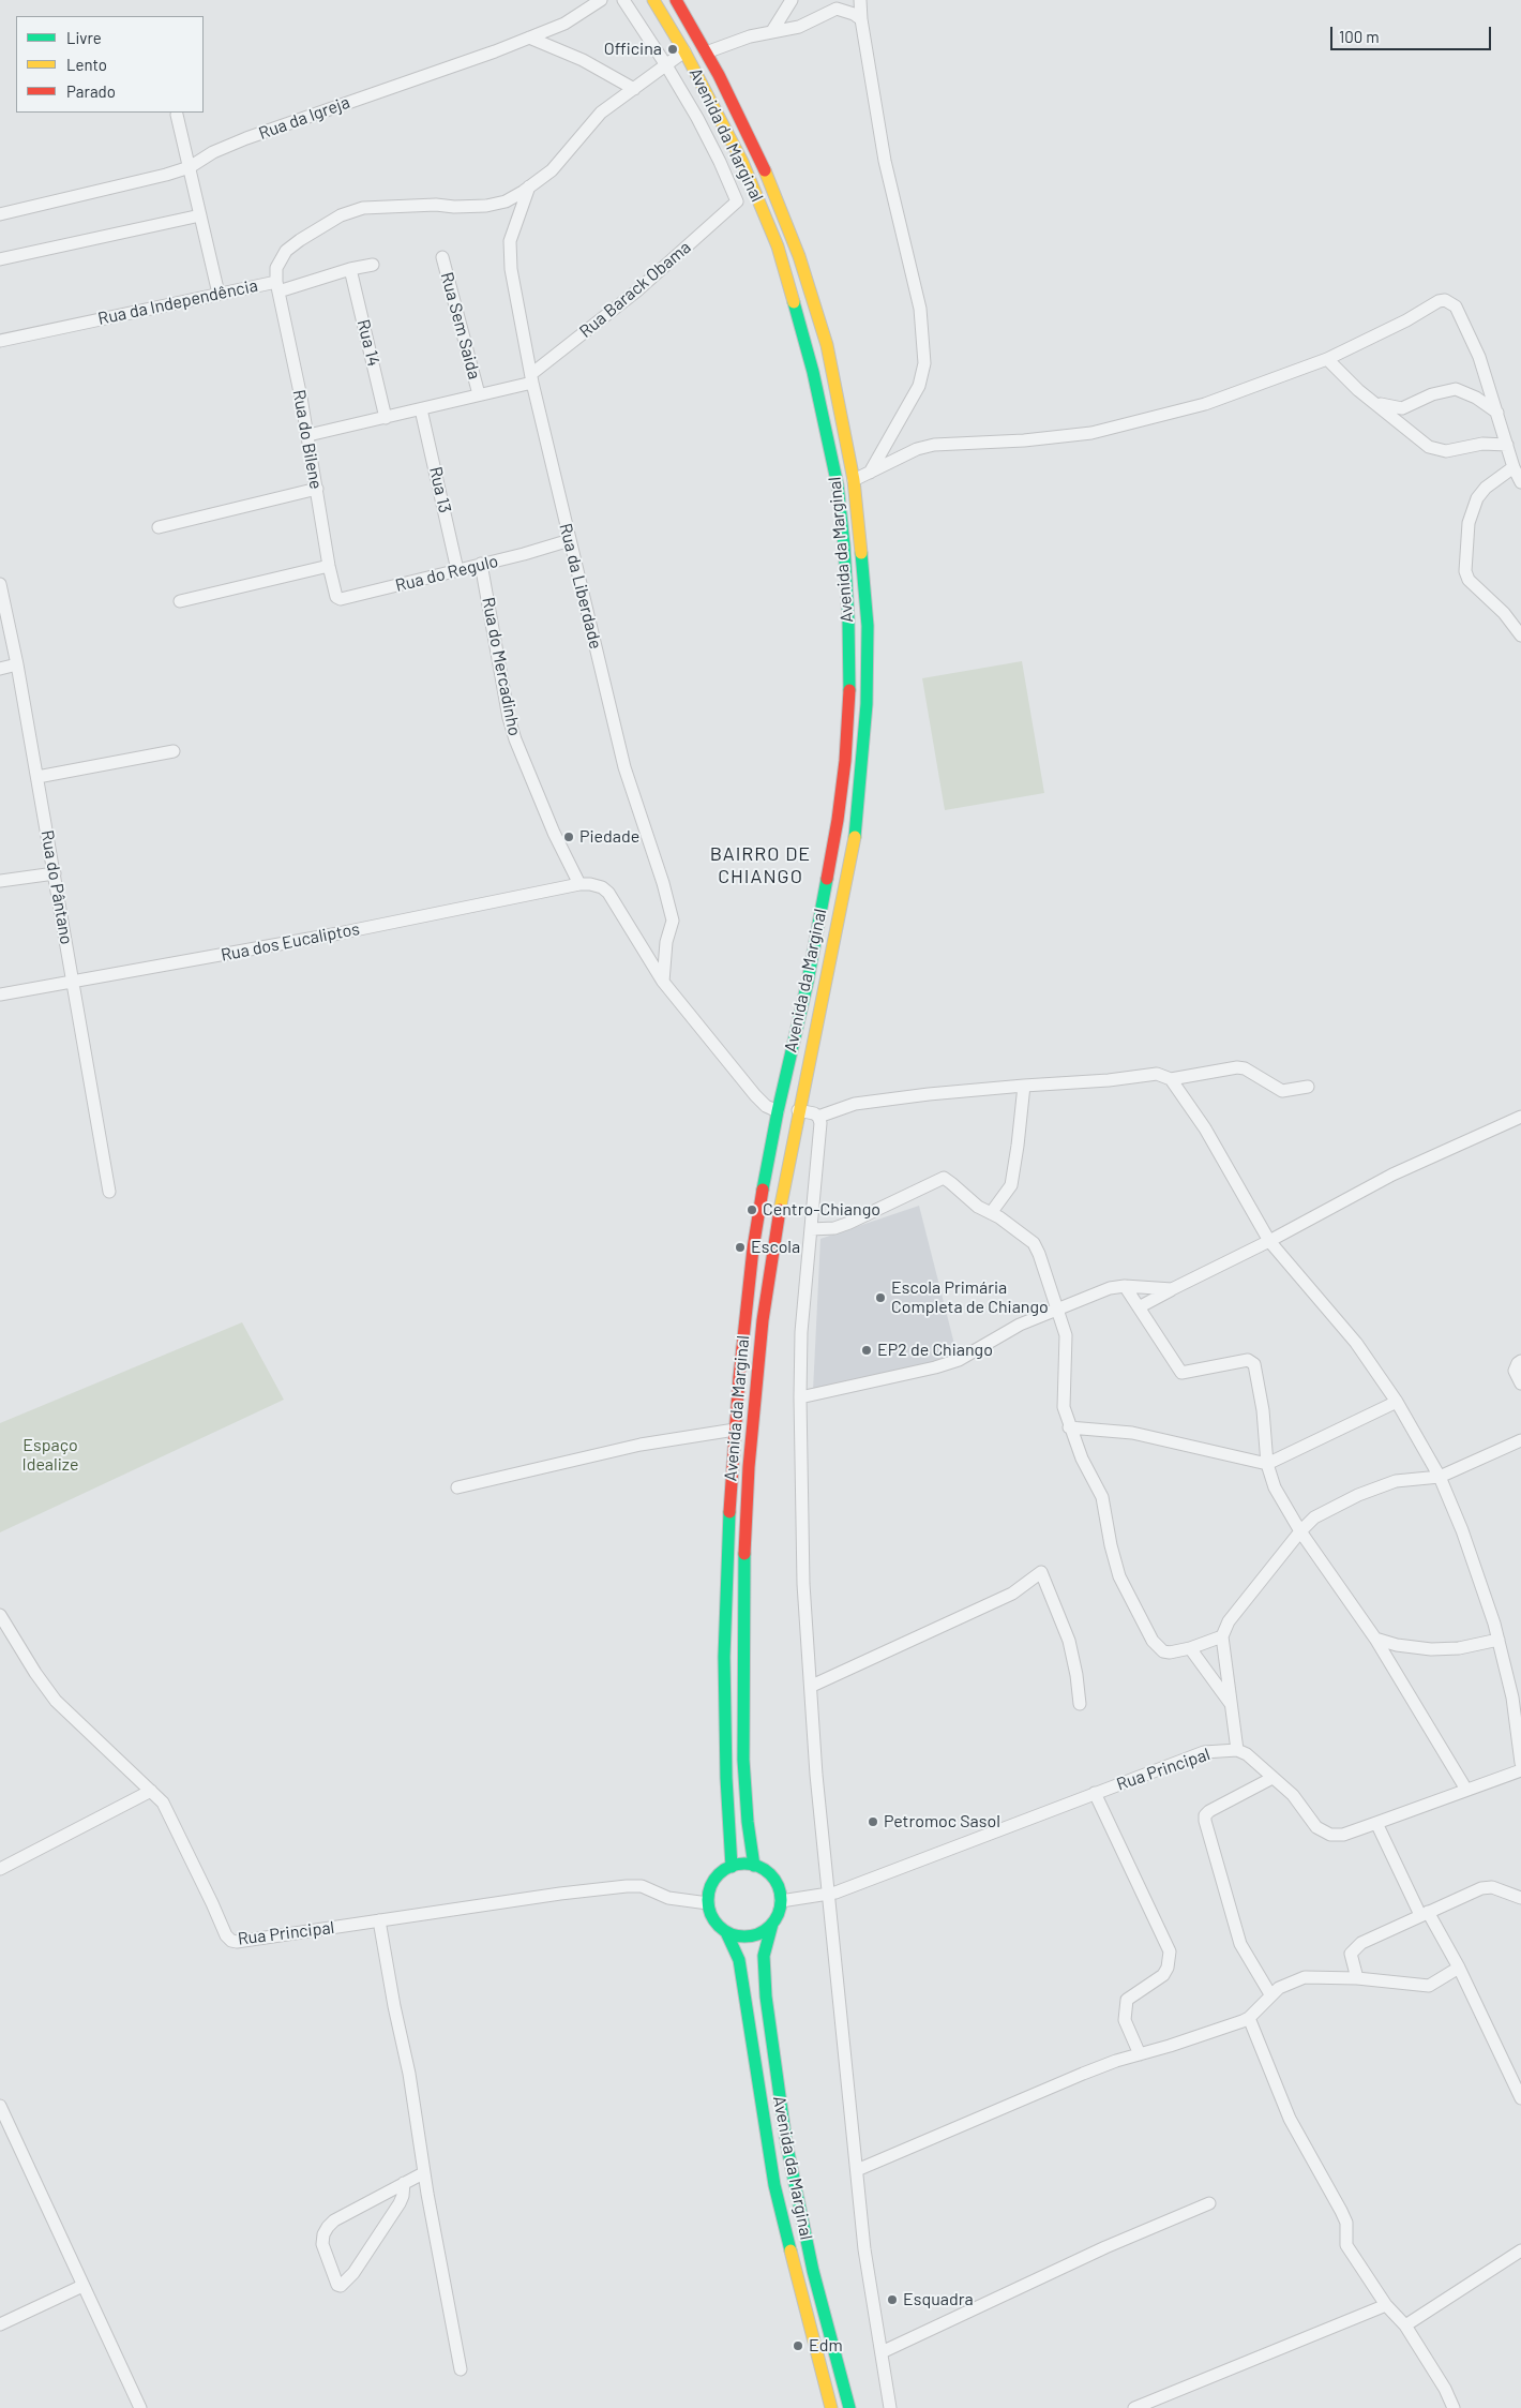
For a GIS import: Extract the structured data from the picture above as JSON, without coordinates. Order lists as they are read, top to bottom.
{
  "streets": {
    "main road": ["Avenida da Marginal"],
    "street": [
      "Rua da Igreja",
      "Rua Barack Obama",
      "Rua da Independência",
      "Rua Sem Saida",
      "Rua 14",
      "Rua do Bilene",
      "Rua 13",
      "Rua do Regulo",
      "Rua da Liberdade",
      "Rua do Mercadinho",
      "Rua do Pântano",
      "Rua dos Eucaliptos",
      "Rua Principal"
    ]
  },
  "crossings": [
    ["Avenida da Marginal", "Rua da Independência"],
    ["Avenida da Marginal", "Rua Principal"],
    ["Rua Barack Obama", "Rua da Independência"],
    ["Rua Barack Obama", "Rua Sem Saida"],
    ["Rua Barack Obama", "Rua 14"],
    ["Rua Barack Obama", "Rua do Bilene"],
    ["Rua Barack Obama", "Rua 13"],
    ["Rua Barack Obama", "Rua da Liberdade"],
    ["Rua da Independência", "Rua do Bilene"],
    ["Rua da Independência", "Rua da Liberdade"],
    ["Rua do Bilene", "Rua do Regulo"],
    ["Rua 13", "Rua do Regulo"],
    ["Rua do Regulo", "Rua da Liberdade"],
    ["Rua do Regulo", "Rua do Mercadinho"],
    ["Rua do Mercadinho", "Rua dos Eucaliptos"],
    ["Rua do Pântano", "Rua dos Eucaliptos"]
  ],
  "districts": ["BAIRRO DE CHIANGO"],
  "parks": ["Espaço Idealize"],
  "places": [
    "Officina",
    "Piedade",
    "Centro-Chiango",
    "Escola",
    "Escola Primária Completa de Chiango",
    "EP2 de Chiango",
    "Petromoc Sasol",
    "Esquadra",
    "Edm"
  ],
  "legend": ["Livre", "Lento", "Parado"],
  "scale_bar": "100 m"
}
